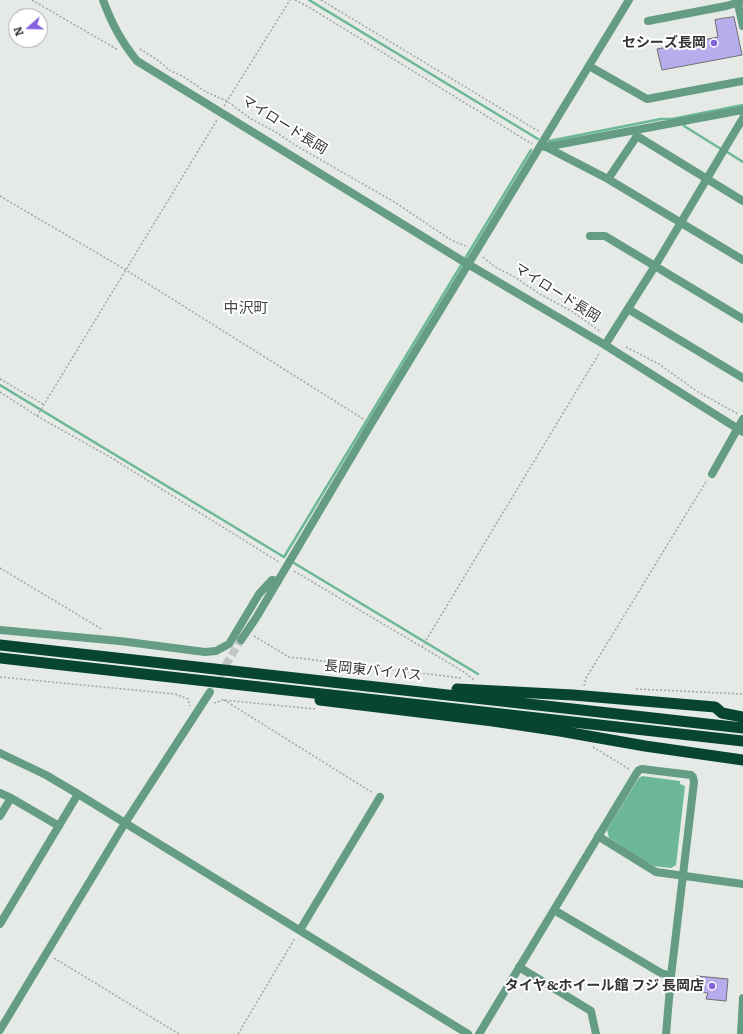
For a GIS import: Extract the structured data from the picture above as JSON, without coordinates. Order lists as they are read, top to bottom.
{
  "streets": {
    "highway": ["長岡東バイパス"],
    "path": ["マイロード長岡"]
  },
  "districts": ["中沢町"],
  "places": ["セシーズ長岡", "タイヤ&ホイール館 フジ 長岡店"],
  "north": "left"
}
